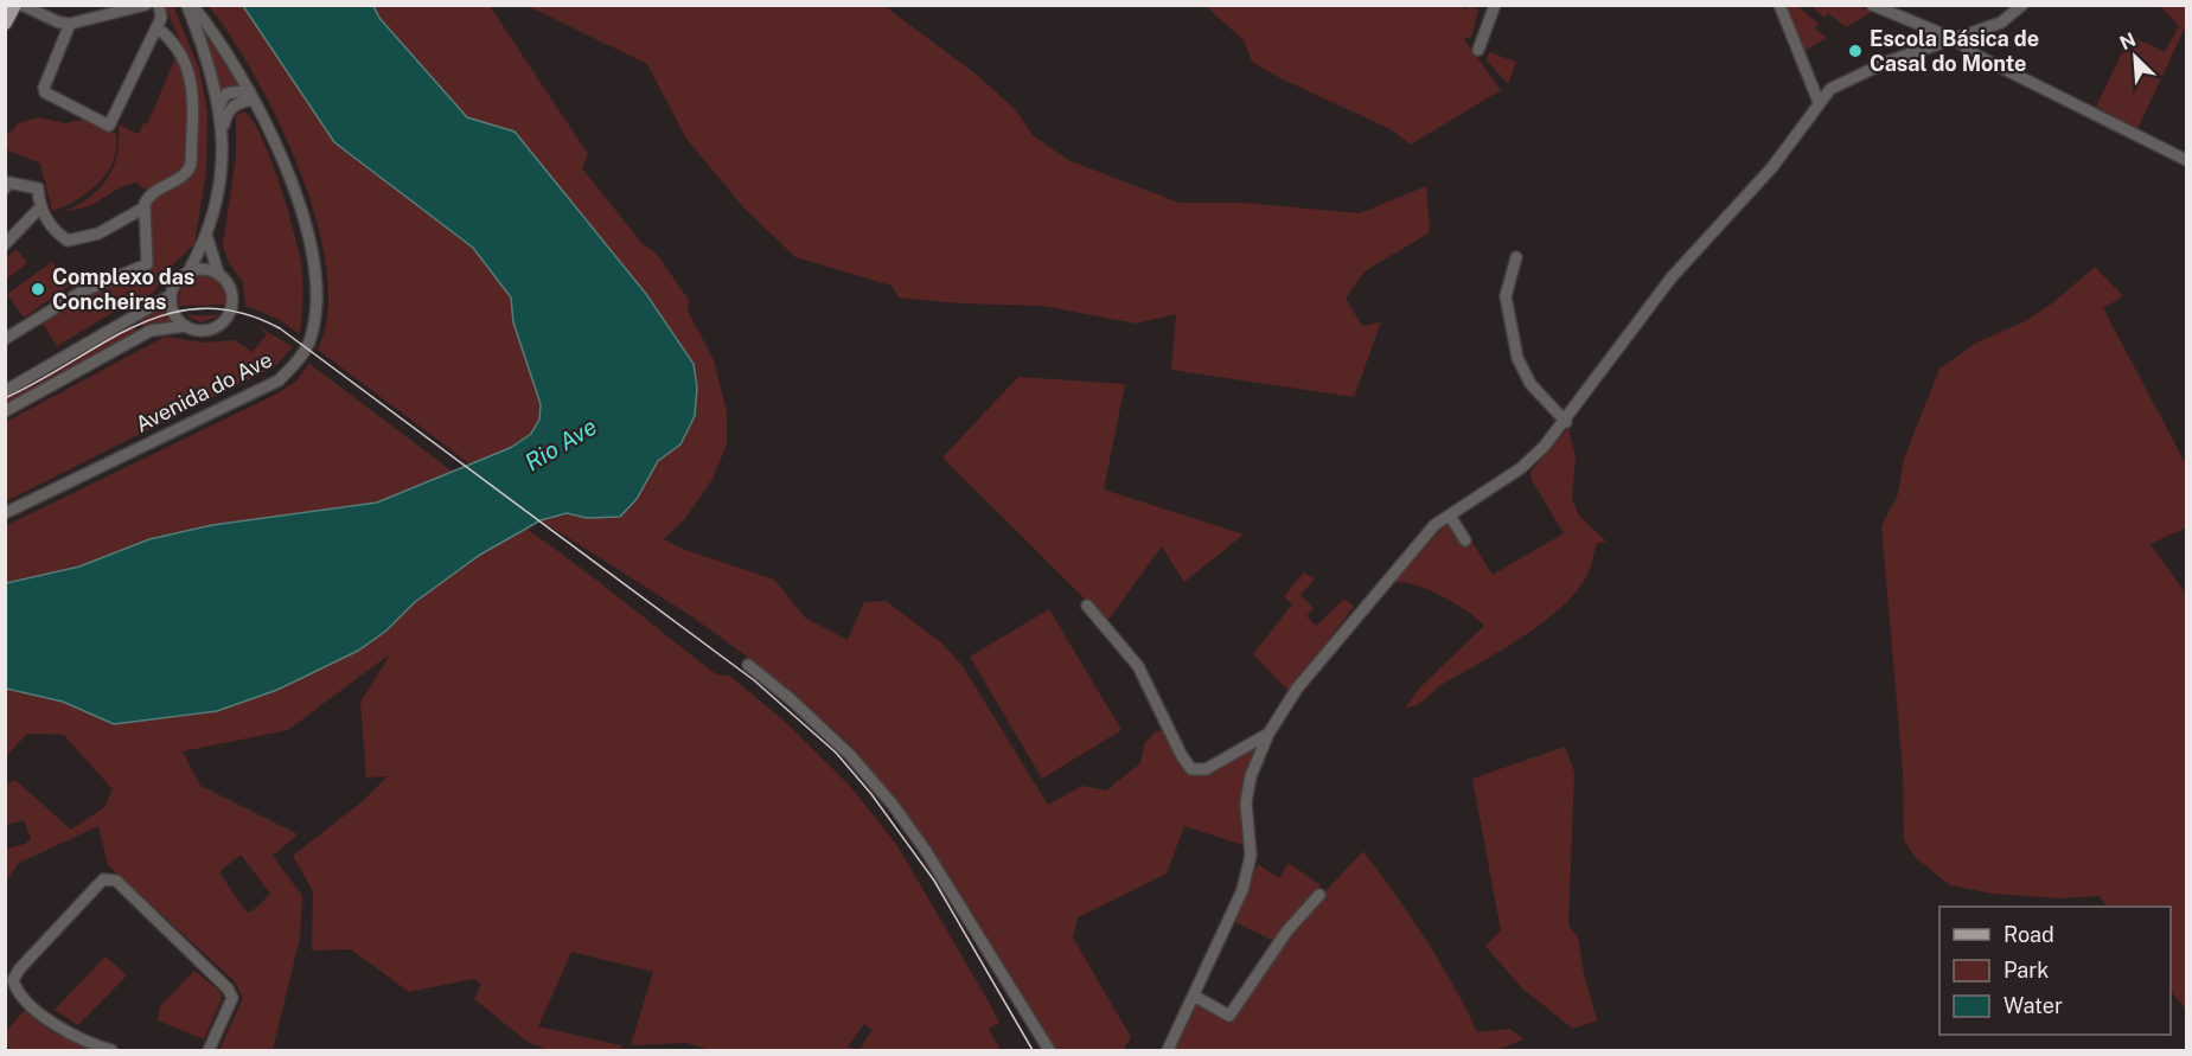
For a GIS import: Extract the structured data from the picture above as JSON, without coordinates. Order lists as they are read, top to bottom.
{
  "streets": {
    "street": ["Avenida do Ave"]
  },
  "water": ["Rio Ave"],
  "places": ["Escola Básica de Casal do Monte", "Complexo das Concheiras"],
  "legend": ["Road", "Park", "Water"],
  "north": "top left"
}
